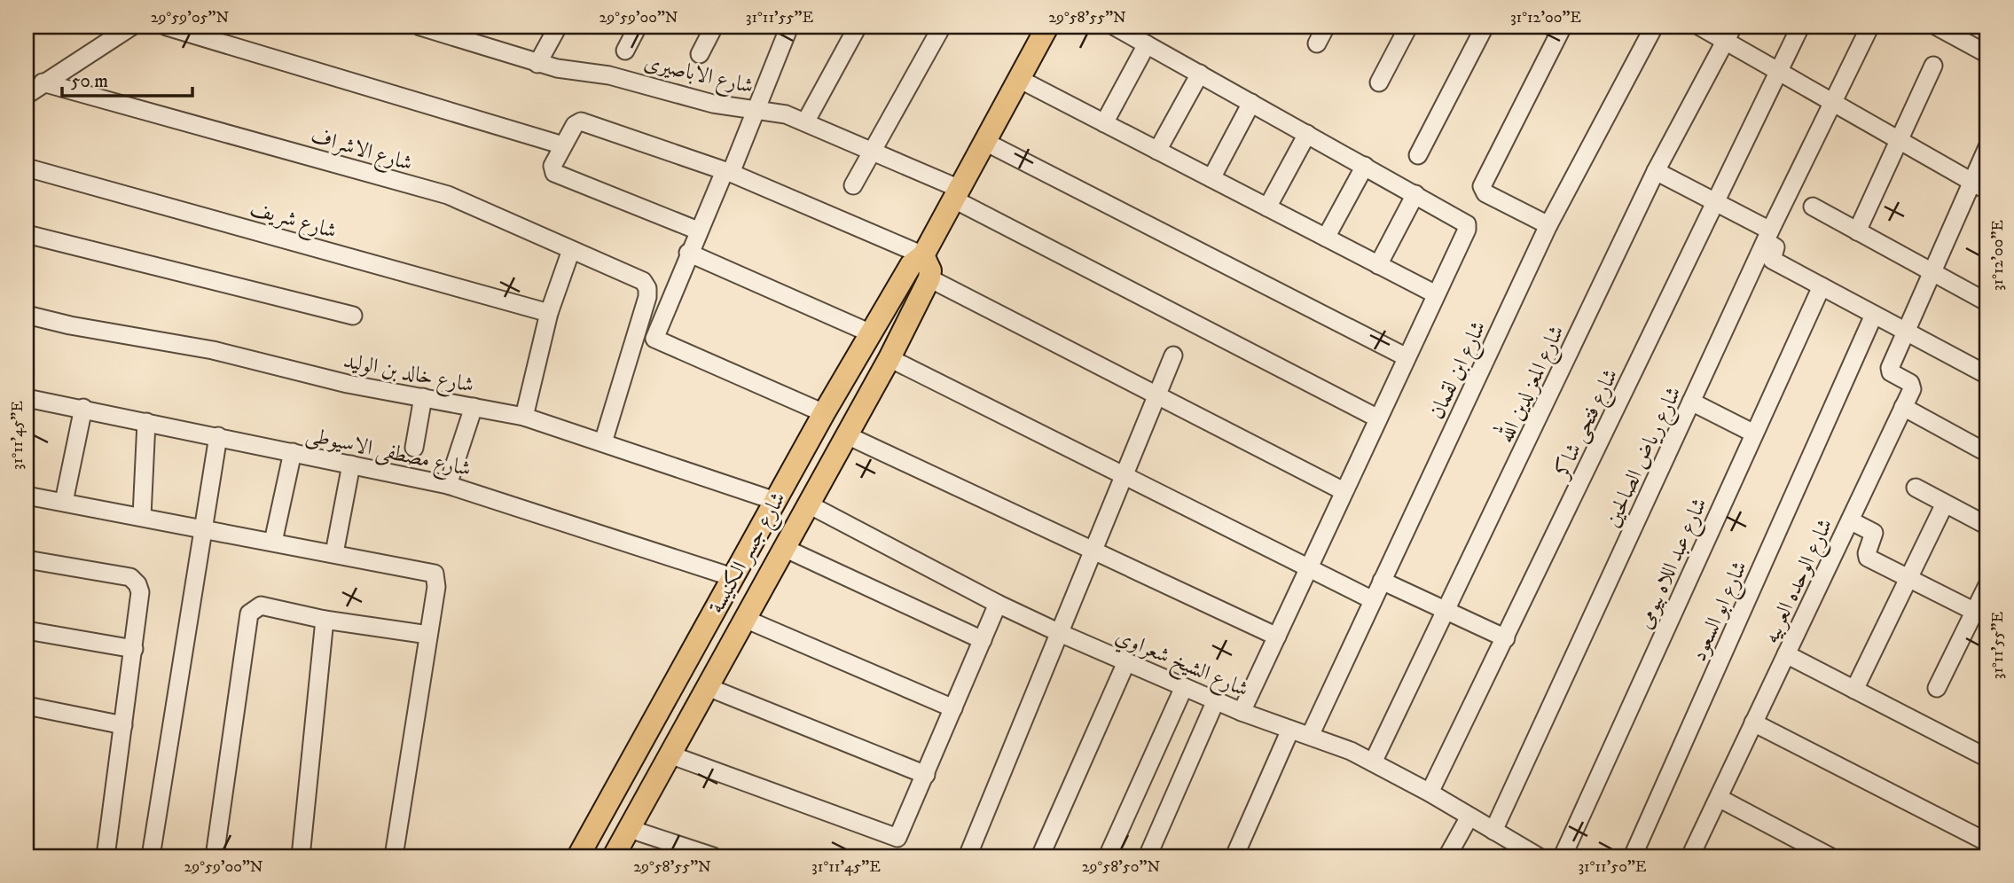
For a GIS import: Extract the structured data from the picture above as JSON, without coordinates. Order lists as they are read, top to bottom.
{
  "streets": {
    "main road": ["شارع جسر الكنيسة"],
    "street": [
      "شارع الاباصيرى",
      "شارع الاشراف",
      "شارع شريف",
      "شارع ابن لقمان",
      "شارع خالد بن الوليد",
      "شارع المعز لدين الله",
      "شارع فتحى شاكر",
      "شارع مصطفى الاسيوطى",
      "شارع رياض الصالحين",
      "شارع عبد اللاه بيومى",
      "شارع الوحده العربيه",
      "شارع ابو السعود",
      "شارع الشيخ شعراوي"
    ]
  },
  "crossings": [
    ["شارع الاباصيرى", "شارع جسر الكنيسة"],
    ["شارع الاشراف", "شارع خالد بن الوليد"],
    ["شارع ابن لقمان", "شارع الشيخ شعراوي"],
    ["شارع خالد بن الوليد", "شارع جسر الكنيسة"],
    ["شارع المعز لدين الله", "شارع الشيخ شعراوي"],
    ["شارع فتحى شاكر", "شارع الشيخ شعراوي"],
    ["شارع مصطفى الاسيوطى", "شارع جسر الكنيسة"],
    ["شارع رياض الصالحين", "شارع الشيخ شعراوي"],
    ["شارع جسر الكنيسة", "شارع الشيخ شعراوي"]
  ],
  "scale_bar": "50 m",
  "coordinates": [
    "29°59'05\"N",
    "29°59'00\"N",
    "31°11'55\"E",
    "29°58'55\"N",
    "31°12'00\"E",
    "31°11'45\"E",
    "29°58'50\"N",
    "31°11'50\"E"
  ]
}
